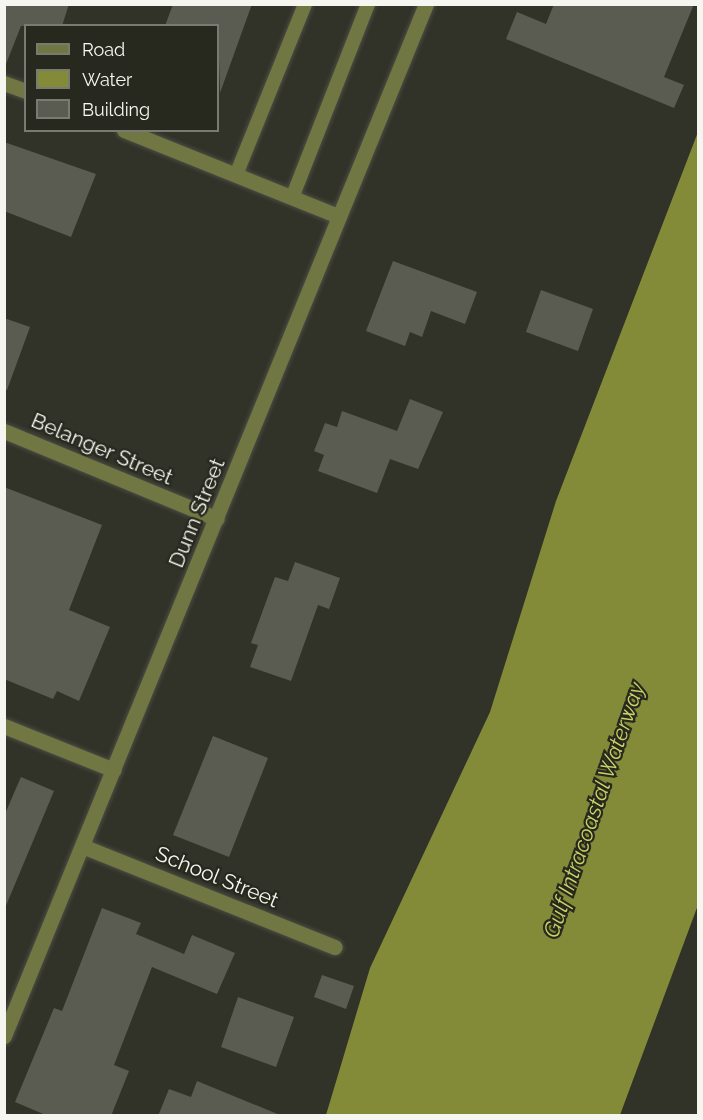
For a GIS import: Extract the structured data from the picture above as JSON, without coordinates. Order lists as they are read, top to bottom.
{
  "streets": {
    "street": ["Belanger Street", "Dunn Street", "School Street"]
  },
  "crossings": [
    ["Belanger Street", "Dunn Street"],
    ["Dunn Street", "School Street"]
  ],
  "water": ["Gulf Intracoastal Waterway"],
  "legend": ["Road", "Water", "Building"]
}
